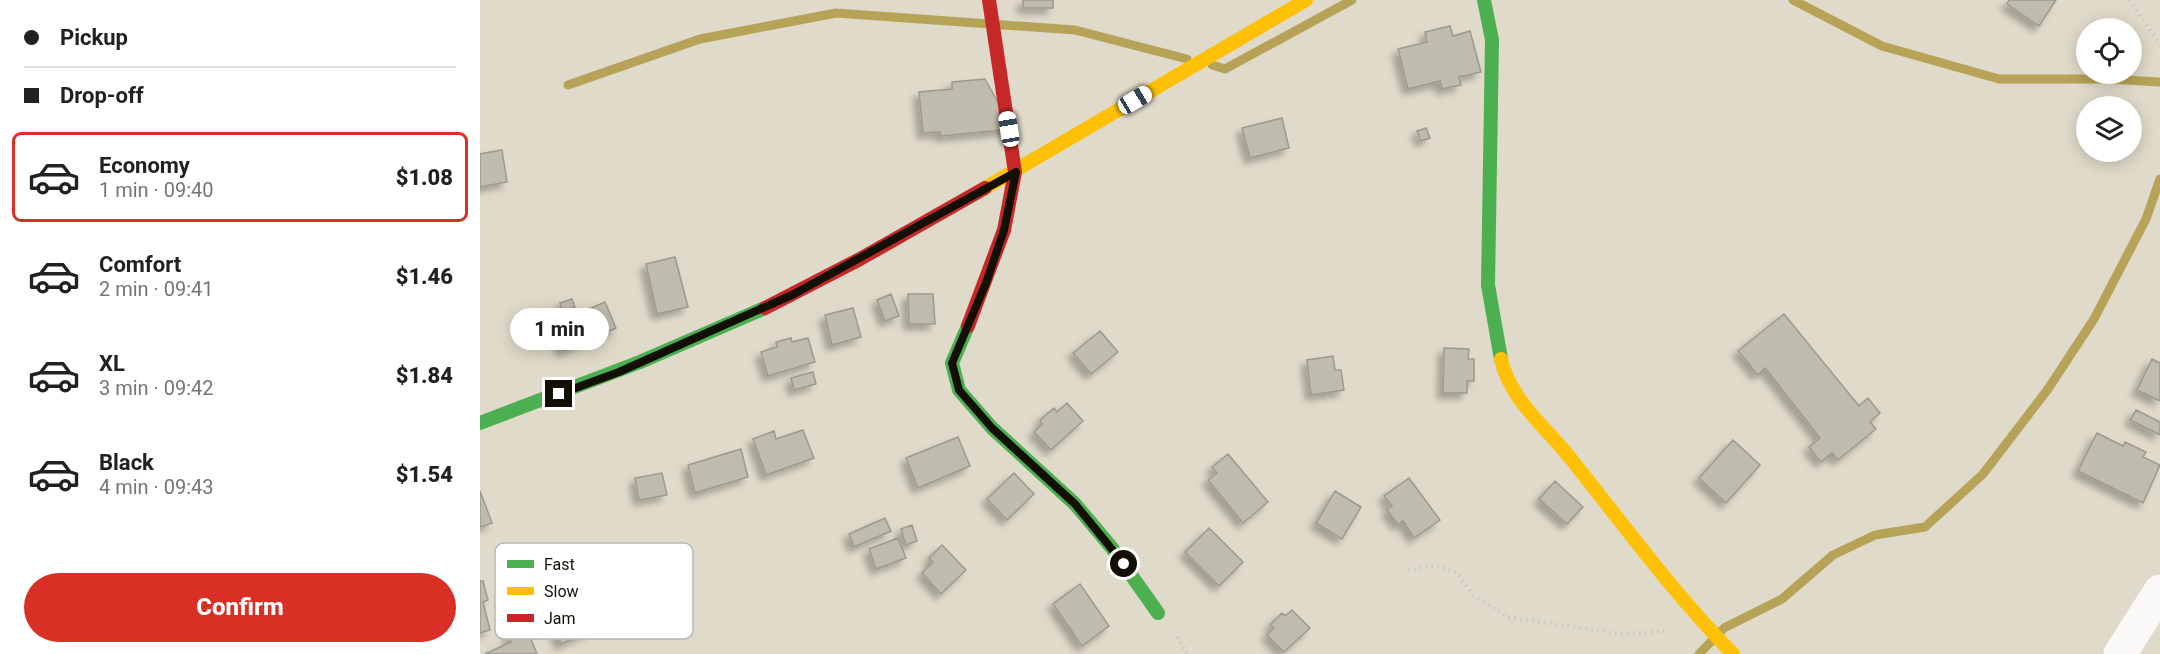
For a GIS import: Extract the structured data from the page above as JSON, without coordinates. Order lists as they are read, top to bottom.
{
  "legend": ["Fast", "Slow", "Jam"],
  "page": {
    "banner": ["Pickup", "Drop-off"],
    "list": [
      {
        "name": "Economy",
        "note": "1 min · 09:40",
        "value": "$1.08"
      },
      {
        "name": "Comfort",
        "note": "2 min · 09:41",
        "value": "$1.46"
      },
      {
        "name": "XL",
        "note": "3 min · 09:42",
        "value": "$1.84"
      },
      {
        "name": "Black",
        "note": "4 min · 09:43",
        "value": "$1.54"
      }
    ],
    "bubble": "1 min",
    "buttons": "Confirm"
  }
}
